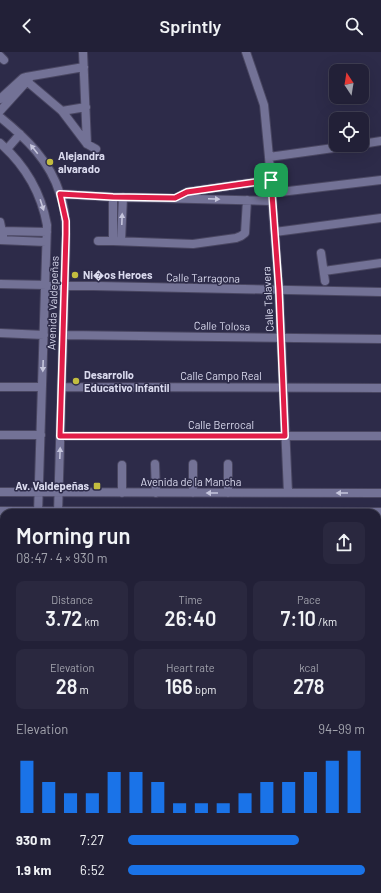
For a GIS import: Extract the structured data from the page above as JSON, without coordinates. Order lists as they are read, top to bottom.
{
  "streets": {
    "street": [
      "Calle Tarragona",
      "Calle Talavera",
      "Avenida Valdepeñas",
      "Calle Tolosa",
      "Calle Campo Real",
      "Calle Berrocal",
      "Avenida de la Mancha"
    ]
  },
  "crossings": [
    ["Calle Tarragona", "Calle Talavera"],
    ["Calle Tarragona", "Avenida Valdepeñas"],
    ["Calle Talavera", "Calle Tolosa"],
    ["Calle Talavera", "Calle Campo Real"],
    ["Calle Talavera", "Calle Berrocal"],
    ["Calle Talavera", "Avenida de la Mancha"],
    ["Avenida Valdepeñas", "Calle Tolosa"],
    ["Avenida Valdepeñas", "Calle Campo Real"],
    ["Avenida Valdepeñas", "Calle Berrocal"],
    ["Avenida Valdepeñas", "Avenida de la Mancha"]
  ],
  "places": {
    "other": ["Alejandra alvarado", "Ni�os Heroes", "Desarrollo Educativo Infantil"],
    "transit": ["Av. Valdepeñas"]
  },
  "north": "top",
  "page": {
    "header": "Sprintly",
    "heading": ["Morning run", "08:47 · 4 × 930 m"],
    "stats": [
      ["Distance", "3.72 km"],
      ["Time", "26:40"],
      ["Pace", "7:10 /km"],
      ["Elevation", "28 m"],
      ["Heart rate", "166 bpm"],
      ["kcal", "278"]
    ],
    "chart": ["Elevation", "94–99 m"],
    "list": [
      {
        "name": "930 m",
        "note": "7:27"
      },
      {
        "name": "1.9 km",
        "note": "6:52"
      }
    ]
  }
}
